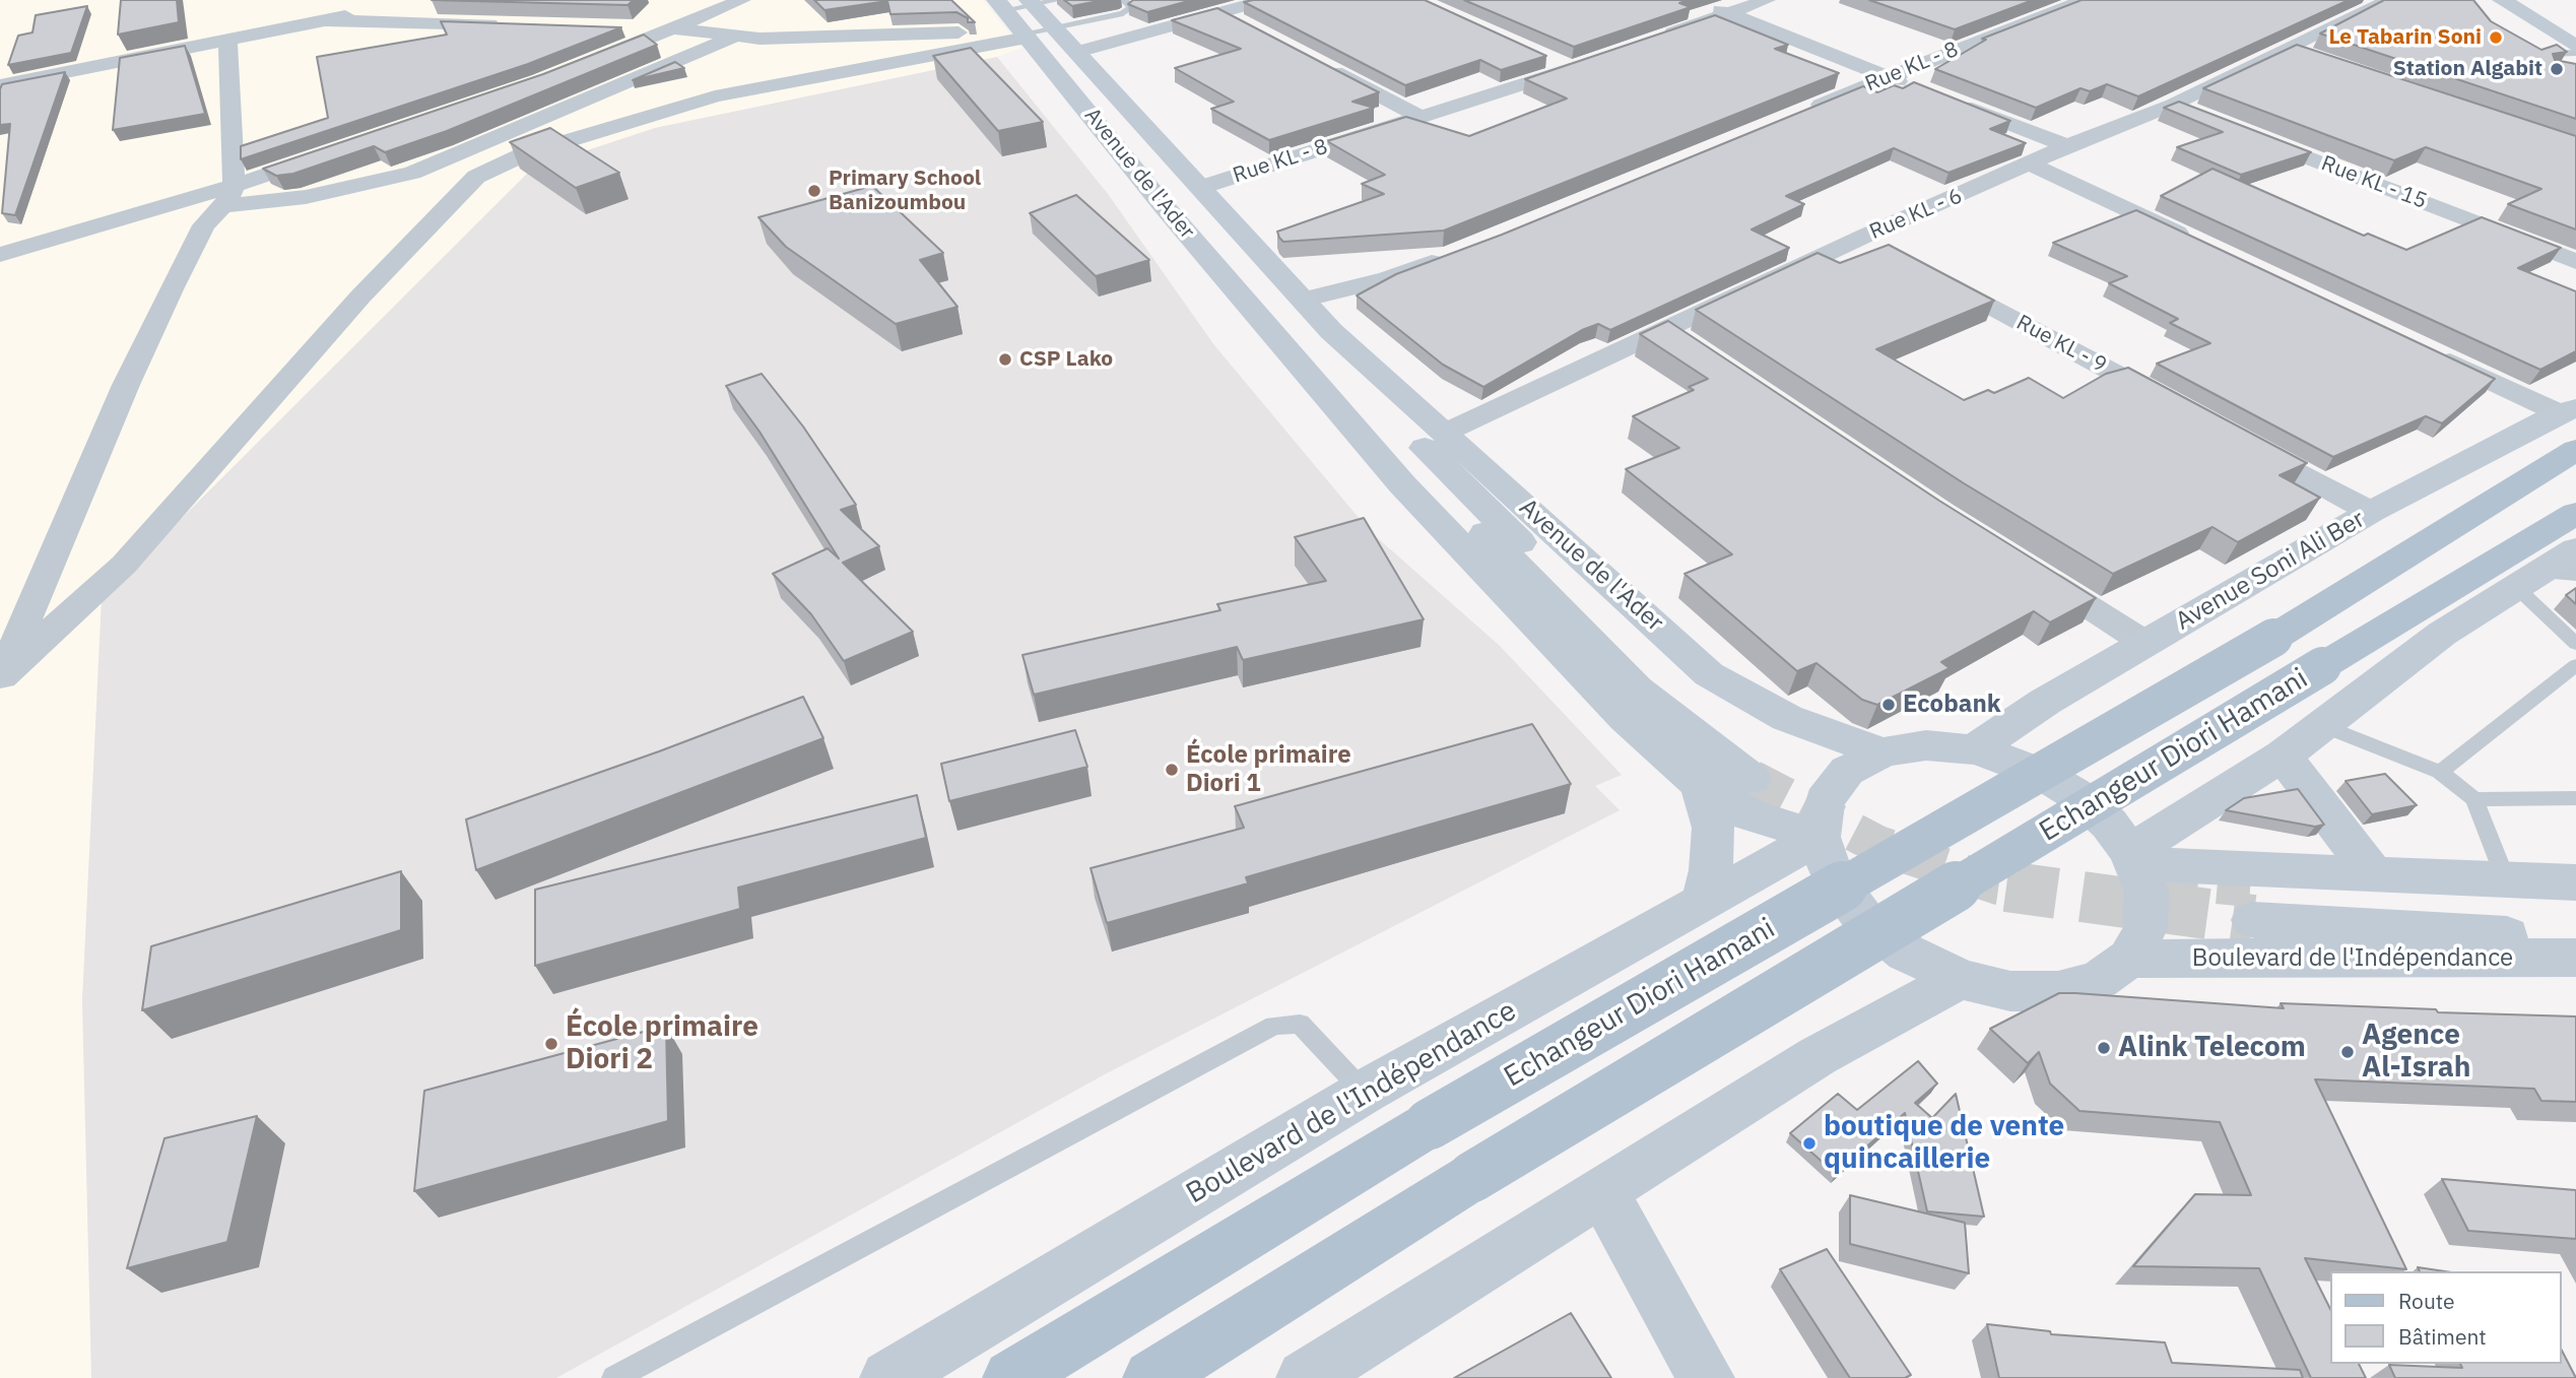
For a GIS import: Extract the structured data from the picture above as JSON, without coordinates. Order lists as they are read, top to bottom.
{
  "streets": {
    "main road": [
      "Avenue de l'Ader",
      "Avenue Soni Ali Ber",
      "Echangeur Diori Hamani",
      "Boulevard de l'Indépendance"
    ],
    "street": [
      "Rue KL - 8",
      "Rue KL - 15",
      "Rue KL - 6",
      "Rue KL - 9"
    ]
  },
  "crossings": [
    ["Rue KL - 8", "Avenue de l'Ader"],
    ["Avenue de l'Ader", "Rue KL - 6"],
    ["Avenue de l'Ader", "Boulevard de l'Indépendance"]
  ],
  "places": [
    "Le Tabarin Soni",
    "Station Algabit",
    "Primary School Banizoumbou",
    "CSP Lako",
    "Ecobank",
    "École primaire Diori 1",
    "École primaire Diori 2",
    "Alink Telecom",
    "Agence Al-Israh",
    "boutique de vente quincaillerie"
  ],
  "legend": ["Route", "Bâtiment"]
}
